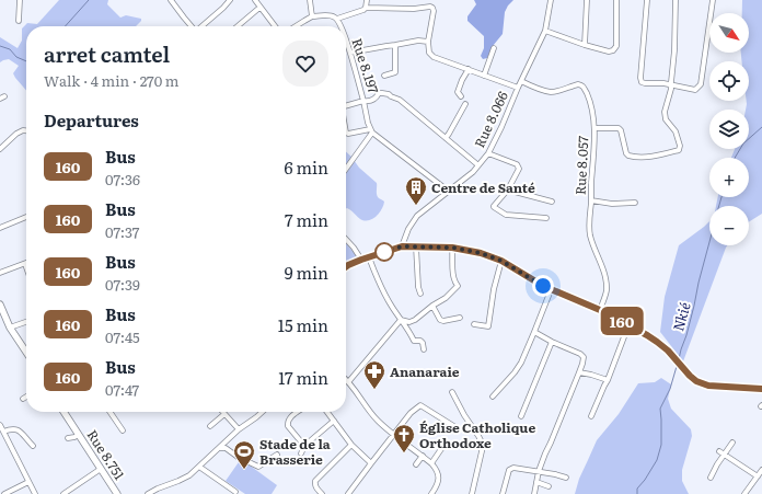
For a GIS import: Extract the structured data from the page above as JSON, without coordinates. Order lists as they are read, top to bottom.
{
  "streets": {
    "main road": ["Rue 8.751"],
    "street": ["Rue 8.197", "Rue 8.066", "Rue 8.057"]
  },
  "crossings": [
    ["Rue 8.197", "Rue 8.066"],
    ["Rue 8.066", "Rue 8.057"]
  ],
  "water": ["Nkié"],
  "places": {
    "building": ["Centre de Santé"],
    "pharmacy": ["Ananaraie"],
    "church": ["Église Catholique Orthodoxe"],
    "sports": ["Stade de la Brasserie"]
  },
  "lines": ["bus line 160"],
  "north": "bottom right",
  "page": {
    "on_map": "160",
    "map_buttons": ["+", "−"],
    "heading": [
      ["arret camtel", "Walk · 4 min · 270 m"],
      "Departures"
    ],
    "list": [
      {
        "mark": "160",
        "name": "Bus",
        "note": "07:36",
        "value": "6 min"
      },
      {
        "mark": "160",
        "name": "Bus",
        "note": "07:37",
        "value": "7 min"
      },
      {
        "mark": "160",
        "name": "Bus",
        "note": "07:39",
        "value": "9 min"
      },
      {
        "mark": "160",
        "name": "Bus",
        "note": "07:45",
        "value": "15 min"
      },
      {
        "mark": "160",
        "name": "Bus",
        "note": "07:47",
        "value": "17 min"
      }
    ]
  }
}
